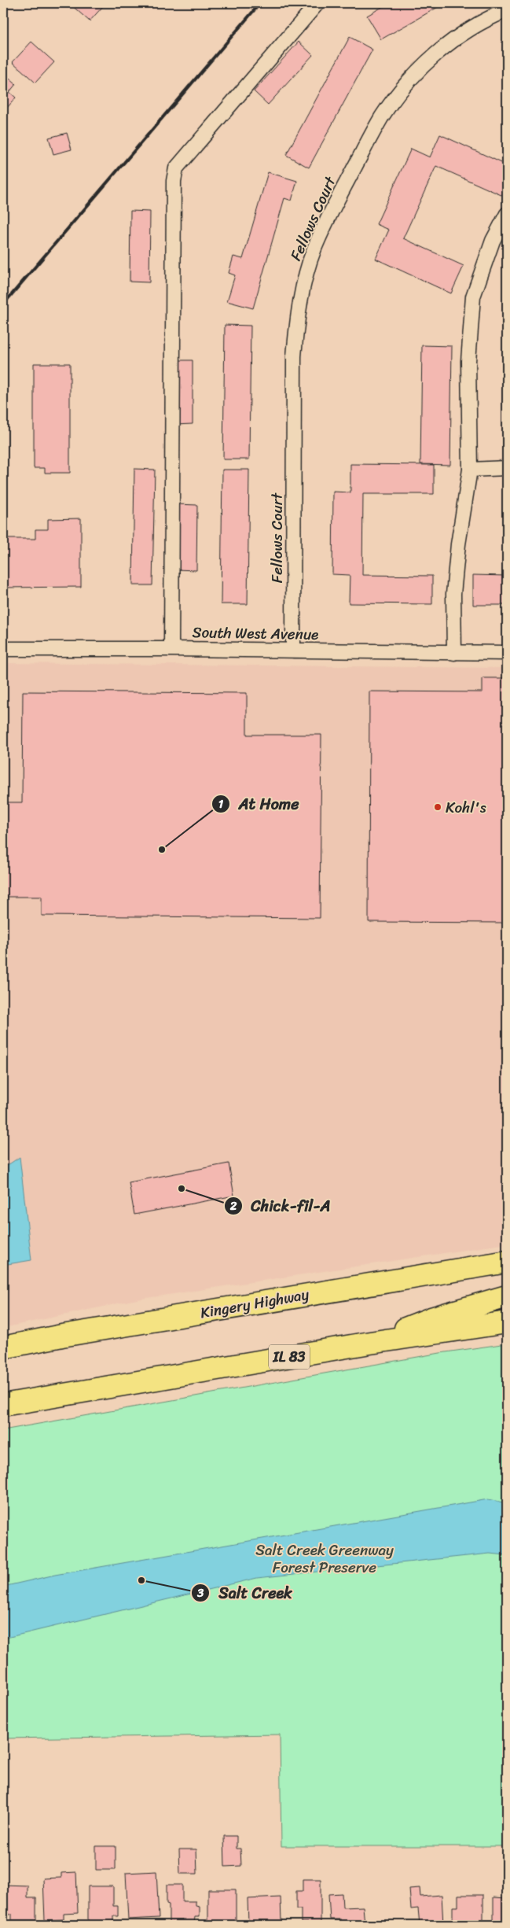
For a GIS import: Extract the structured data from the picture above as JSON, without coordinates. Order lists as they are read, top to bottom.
{
  "streets": {
    "highway": ["Kingery Highway", "IL 83"],
    "street": ["Fellows Court", "South West Avenue"]
  },
  "crossings": [
    ["Fellows Court", "South West Avenue"]
  ],
  "parks": ["Salt Creek Greenway Forest Preserve"],
  "places": [
    "Kohl's",
    "At Home",
    "Chick-fil-A",
    "Salt Creek"
  ]
}
